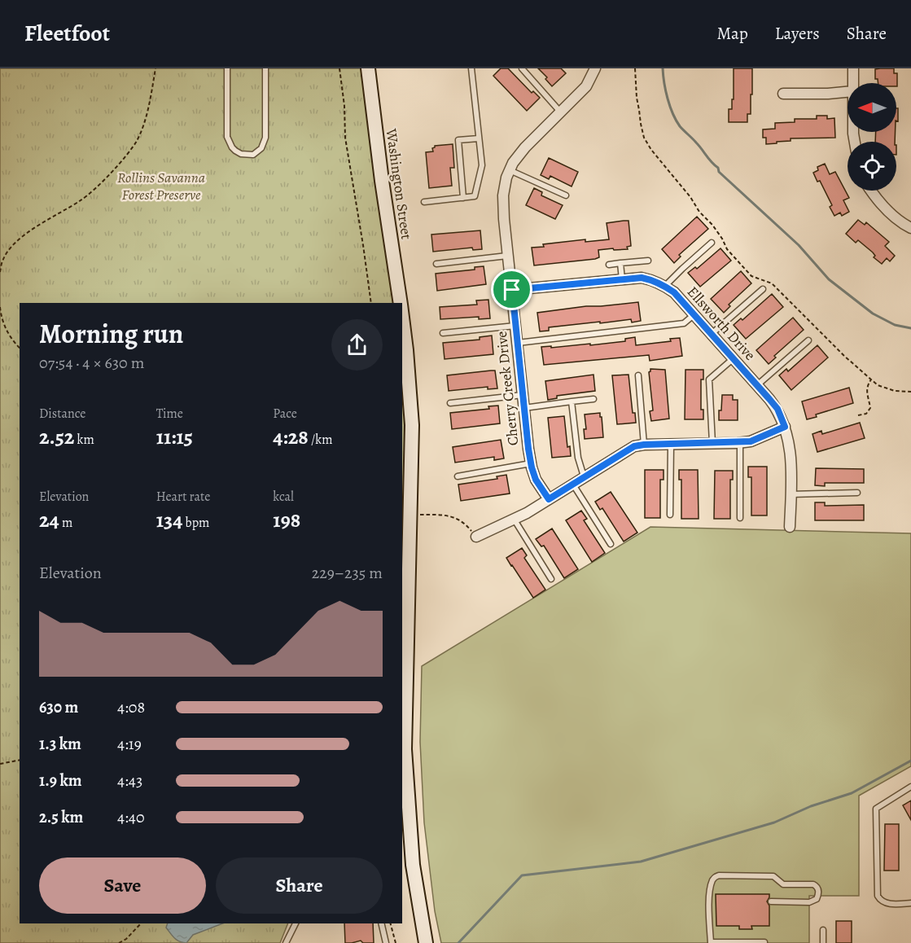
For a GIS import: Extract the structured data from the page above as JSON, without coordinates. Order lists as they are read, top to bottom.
{
  "streets": {
    "main road": ["Washington Street"],
    "street": ["Ellsworth Drive", "Cherry Creek Drive"]
  },
  "crossings": [
    ["Ellsworth Drive", "Cherry Creek Drive"]
  ],
  "parks": ["Rollins Savanna Forest Preserve"],
  "north": "left",
  "page": {
    "header": "Fleetfoot",
    "nav": ["Map", "Layers", "Share"],
    "heading": ["Morning run", "07:54 · 4 × 630 m"],
    "stats": [
      ["Distance", "2.52 km"],
      ["Time", "11:15"],
      ["Pace", "4:28 /km"],
      ["Elevation", "24 m"],
      ["Heart rate", "134 bpm"],
      ["kcal", "198"]
    ],
    "chart": ["Elevation", "229–235 m"],
    "list": [
      {
        "name": "630 m",
        "note": "4:08"
      },
      {
        "name": "1.3 km",
        "note": "4:19"
      },
      {
        "name": "1.9 km",
        "note": "4:43"
      },
      {
        "name": "2.5 km",
        "note": "4:40"
      }
    ],
    "buttons": ["Save", "Share"]
  }
}
